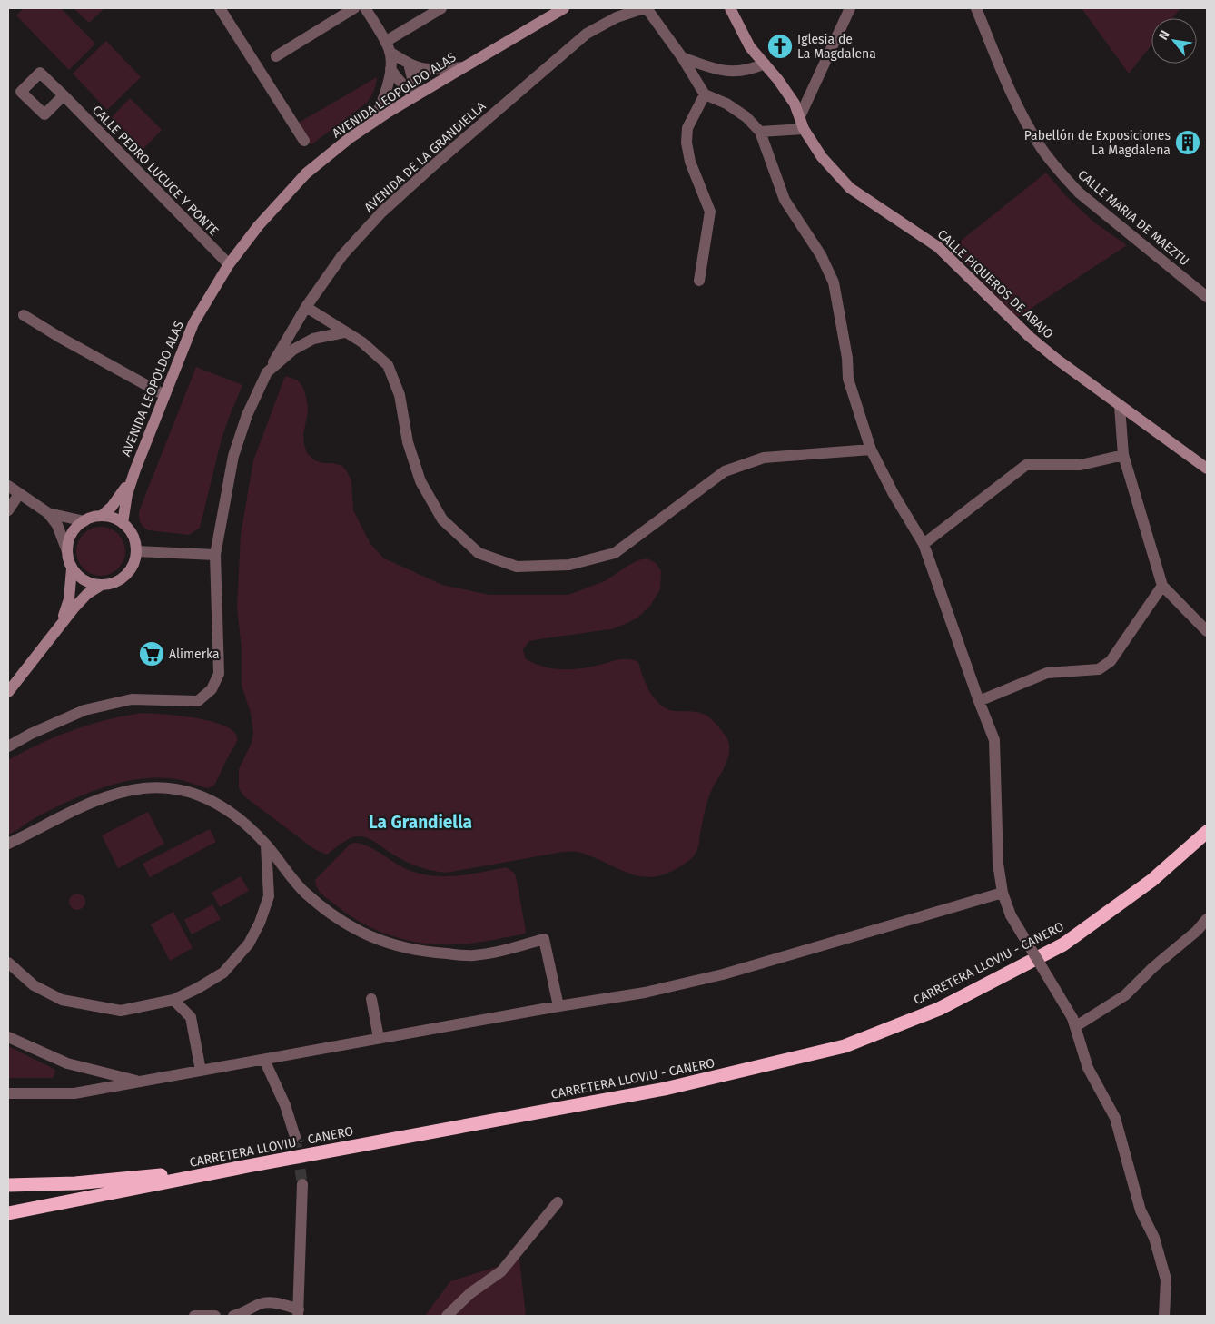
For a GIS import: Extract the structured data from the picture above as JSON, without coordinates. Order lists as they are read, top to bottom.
{
  "streets": {
    "highway": ["CARRETERA LLOVIU - CANERO"],
    "main road": ["AVENIDA LEOPOLDO ALAS", "CALLE PIQUEROS DE ABAJO"],
    "street": ["AVENIDA DE LA GRANDIELLA", "CALLE PEDRO LUCUCE Y PONTE", "CALLE MARIA DE MAEZTU"]
  },
  "crossings": [
    ["AVENIDA LEOPOLDO ALAS", "CALLE PEDRO LUCUCE Y PONTE"]
  ],
  "districts": ["La Grandiella"],
  "places": {
    "church": ["Iglesia de La Magdalena"],
    "building": ["Pabellón de Exposiciones La Magdalena"],
    "supermarket": ["Alimerka"]
  },
  "north": "top left"
}
